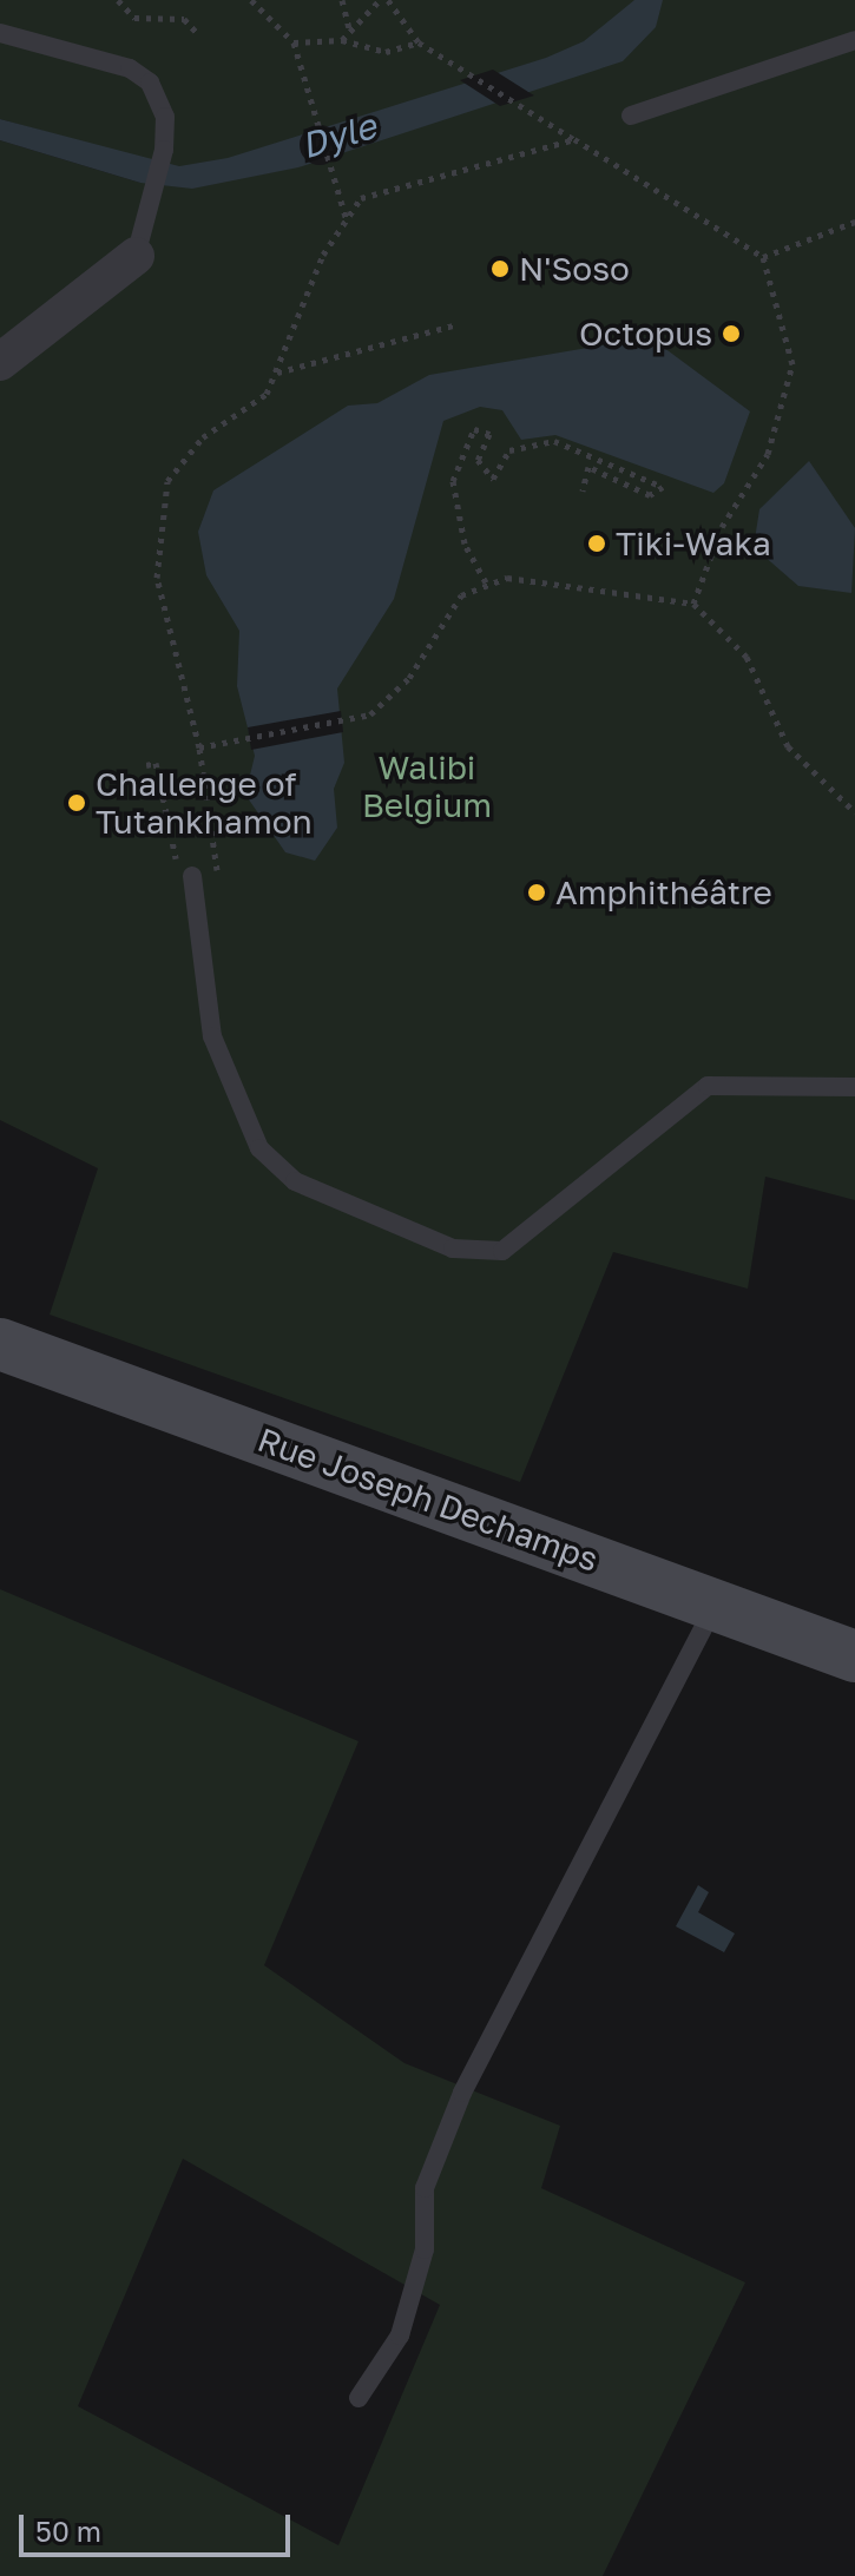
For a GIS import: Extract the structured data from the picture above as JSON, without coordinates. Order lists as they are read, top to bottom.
{
  "streets": {
    "street": ["Rue Joseph Dechamps"]
  },
  "water": ["Dyle"],
  "parks": ["Walibi Belgium"],
  "places": [
    "N'Soso",
    "Octopus",
    "Tiki-Waka",
    "Challenge of Tutankhamon",
    "Amphithéâtre"
  ],
  "scale_bar": "50 m"
}
